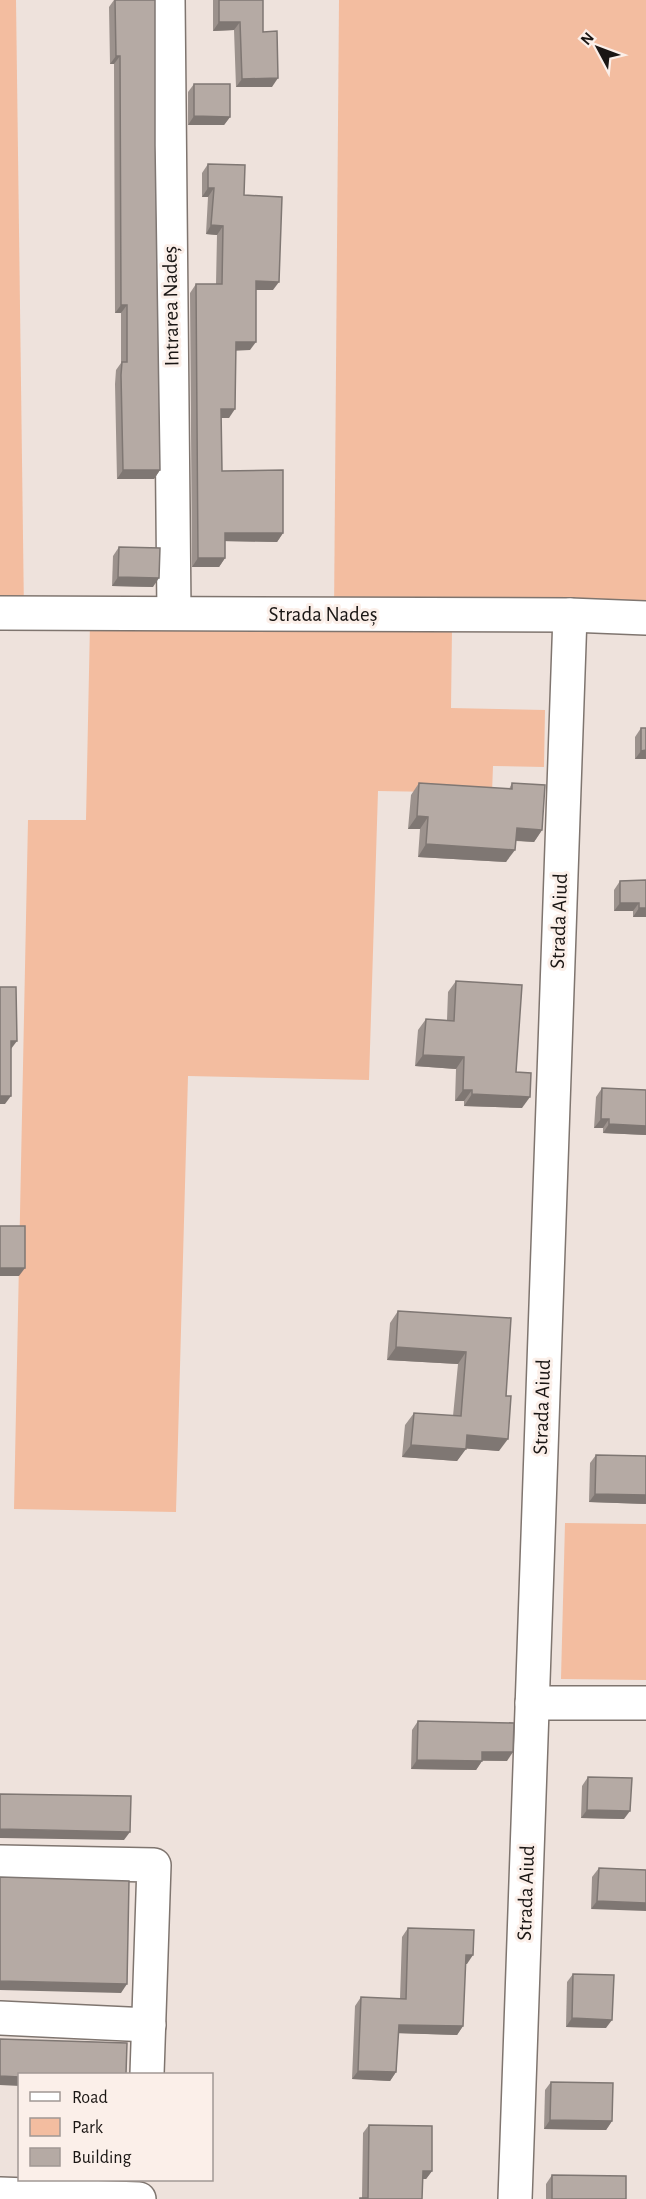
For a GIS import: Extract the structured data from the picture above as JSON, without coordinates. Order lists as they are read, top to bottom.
{
  "streets": {
    "street": ["Intrarea Nadeș", "Strada Nadeș", "Strada Aiud"]
  },
  "crossings": [
    ["Intrarea Nadeș", "Strada Nadeș"],
    ["Strada Nadeș", "Strada Aiud"]
  ],
  "legend": ["Road", "Park", "Building"],
  "north": "top left"
}
